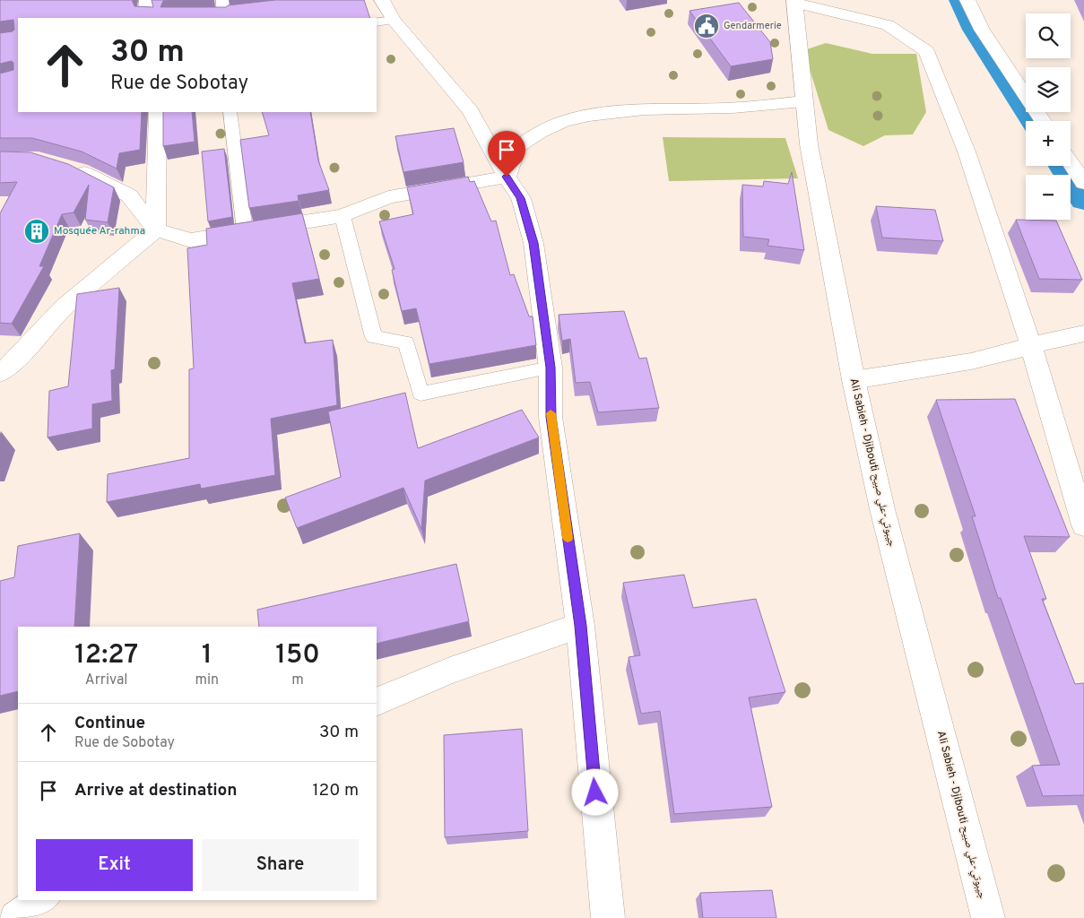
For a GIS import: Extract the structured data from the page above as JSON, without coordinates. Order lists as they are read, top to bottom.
{
  "streets": {
    "street": ["Ali Sabieh - Djibouti جيبوتي-علي صبيح"]
  },
  "places": {
    "public building": ["Gendarmerie"],
    "building": ["Mosquée Ar-rahma"]
  },
  "page": {
    "map_buttons": ["+", "−"],
    "turn": ["30 m", "Rue de Sobotay"],
    "eta": [
      "12:27",
      "Arrival",
      "1",
      "min",
      "150",
      "m"
    ],
    "list": [
      {
        "name": "Continue",
        "note": "Rue de Sobotay",
        "value": "30 m"
      },
      {
        "name": "Arrive at destination",
        "value": "120 m"
      }
    ],
    "buttons": ["Exit", "Share"]
  }
}
